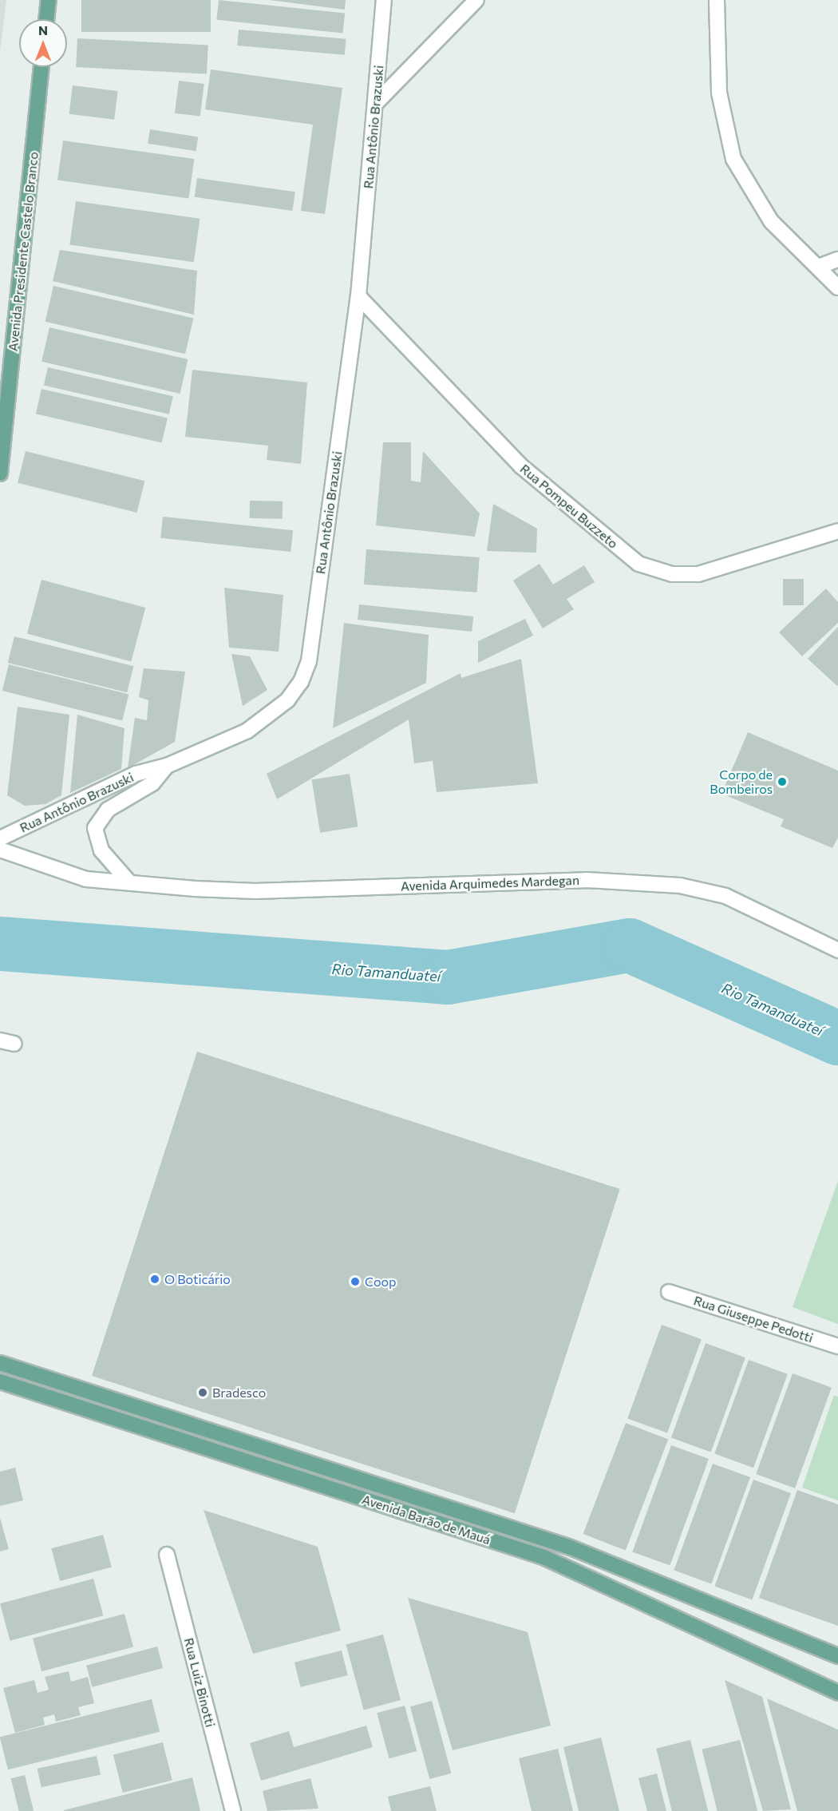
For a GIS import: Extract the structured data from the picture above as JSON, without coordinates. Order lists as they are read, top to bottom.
{
  "streets": {
    "main road": ["Avenida Presidente Castelo Branco", "Avenida Barão de Mauá"],
    "street": [
      "Rua Antônio Brazuski",
      "Rua Pompeu Buzzeto",
      "Avenida Arquimedes Mardegan",
      "Rua Giuseppe Pedotti",
      "Rua Luiz Binotti"
    ]
  },
  "crossings": [
    ["Rua Antônio Brazuski", "Rua Pompeu Buzzeto"]
  ],
  "water": ["Rio Tamanduateí"],
  "places": [
    "Corpo de Bombeiros",
    "O Boticário",
    "Coop",
    "Bradesco"
  ],
  "north": "top"
}
